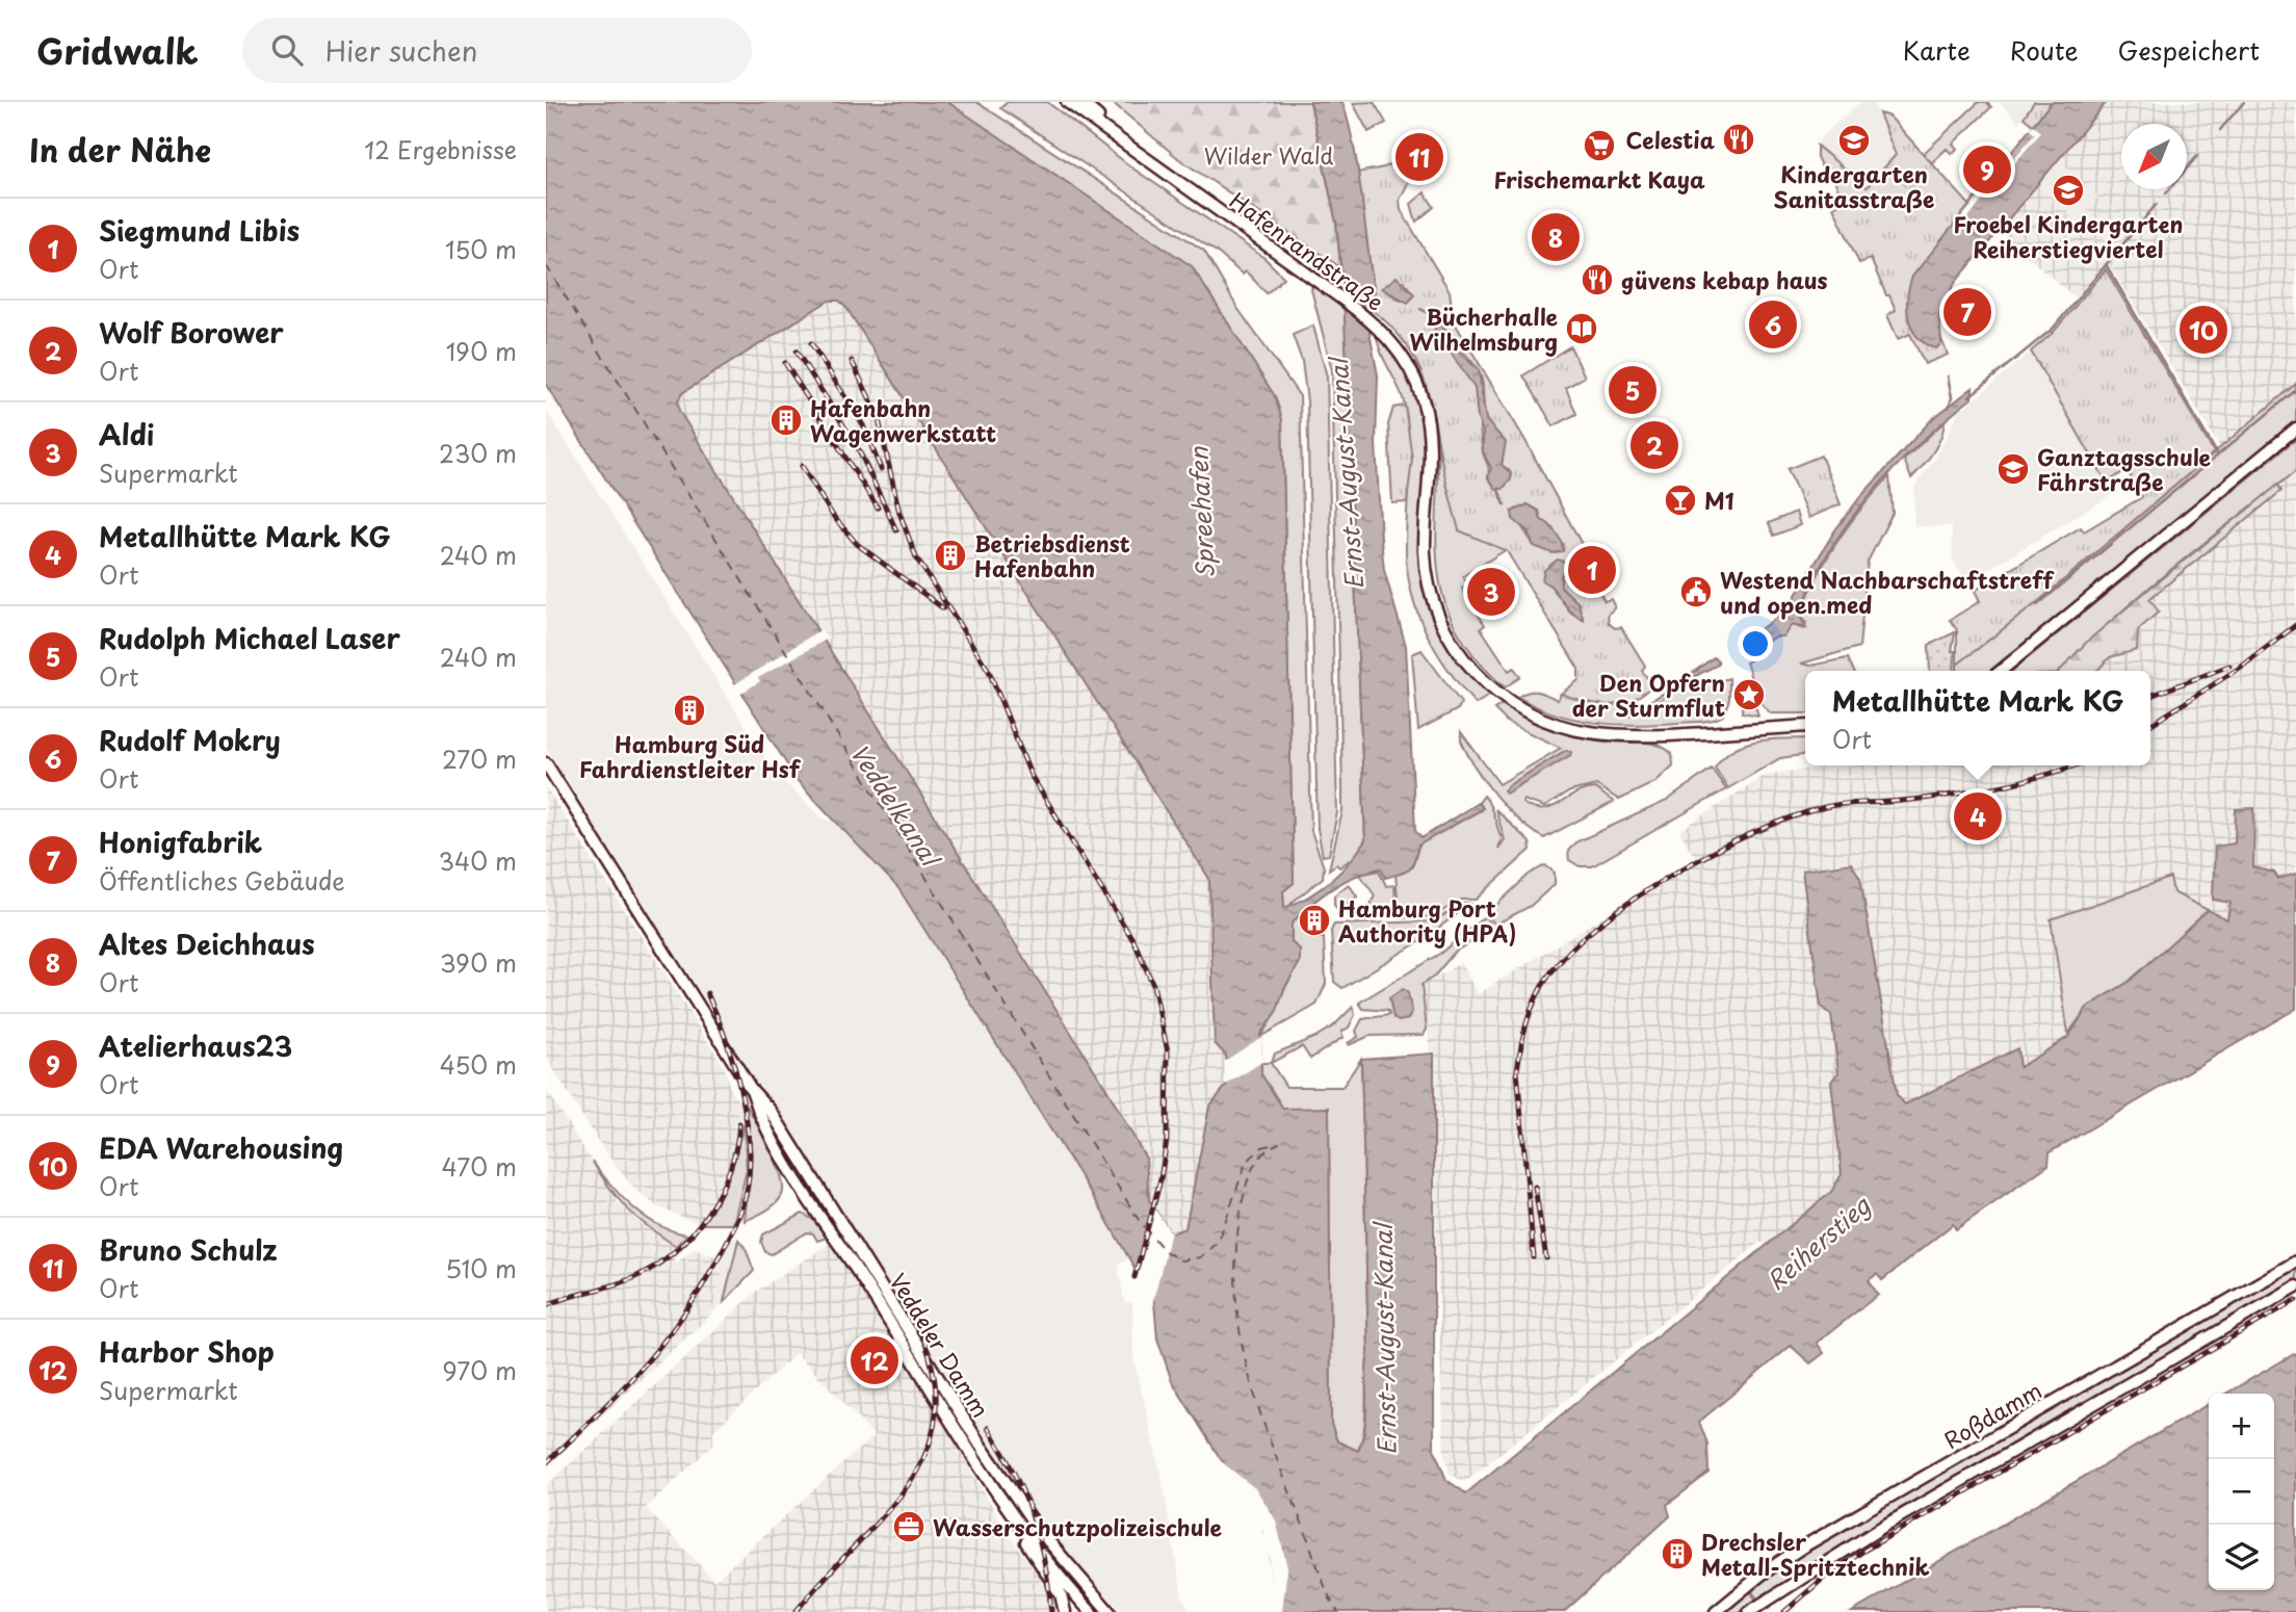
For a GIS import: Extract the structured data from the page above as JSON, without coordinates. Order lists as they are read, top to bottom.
{
  "streets": {
    "main road": ["Hafenrandstraße", "Veddeler Damm", "Roßdamm"]
  },
  "water": [
    "Ernst-August-Kanal",
    "Spreehafen",
    "Veddelkanal",
    "Reiherstieg"
  ],
  "parks": ["Wilder Wald"],
  "places": {
    "restaurant": ["Celestia", "güvens kebap haus"],
    "school or university": ["Kindergarten Sanitasstraße", "Froebel Kindergarten Reiherstiegviertel", "Ganztagsschule Fährstraße"],
    "supermarket": ["Frischemarkt Kaya"],
    "library": ["Bücherhalle Wilhelmsburg"],
    "building": [
      "Hafenbahn Wagenwerkstatt",
      "Betriebsdienst Hafenbahn",
      "Hamburg Süd Fahrdienstleiter Hsf",
      "Hamburg Port Authority (HPA)",
      "Drechsler Metall-Spritztechnik"
    ],
    "bar": ["M1"],
    "public building": ["Westend Nachbarschaftstreff und open.med"],
    "place": ["Den Opfern der Sturmflut"],
    "office": ["Wasserschutzpolizeischule"]
  },
  "north": "bottom left",
  "page": {
    "header": "Gridwalk",
    "search": "Hier suchen",
    "nav": ["Karte", "Route", "Gespeichert"],
    "heading": ["In der Nähe", "12 Ergebnisse"],
    "pins": [
      "11",
      "9",
      "8",
      "7",
      "6",
      "10",
      "5",
      "2",
      "1",
      "3",
      "4",
      "12"
    ],
    "list": [
      {
        "mark": "1",
        "name": "Siegmund Libis",
        "note": "Ort",
        "value": "150 m"
      },
      {
        "mark": "2",
        "name": "Wolf Borower",
        "note": "Ort",
        "value": "190 m"
      },
      {
        "mark": "3",
        "name": "Aldi",
        "note": "Supermarkt",
        "value": "230 m"
      },
      {
        "mark": "4",
        "name": "Metallhütte Mark KG",
        "note": "Ort",
        "value": "240 m"
      },
      {
        "mark": "5",
        "name": "Rudolph Michael Laser",
        "note": "Ort",
        "value": "240 m"
      },
      {
        "mark": "6",
        "name": "Rudolf Mokry",
        "note": "Ort",
        "value": "270 m"
      },
      {
        "mark": "7",
        "name": "Honigfabrik",
        "note": "Öffentliches Gebäude",
        "value": "340 m"
      },
      {
        "mark": "8",
        "name": "Altes Deichhaus",
        "note": "Ort",
        "value": "390 m"
      },
      {
        "mark": "9",
        "name": "Atelierhaus23",
        "note": "Ort",
        "value": "450 m"
      },
      {
        "mark": "10",
        "name": "EDA Warehousing",
        "note": "Ort",
        "value": "470 m"
      },
      {
        "mark": "11",
        "name": "Bruno Schulz",
        "note": "Ort",
        "value": "510 m"
      },
      {
        "mark": "12",
        "name": "Harbor Shop",
        "note": "Supermarkt",
        "value": "970 m"
      }
    ],
    "popup": ["Metallhütte Mark KG", "Ort"],
    "map_buttons": ["+", "−"]
  }
}
